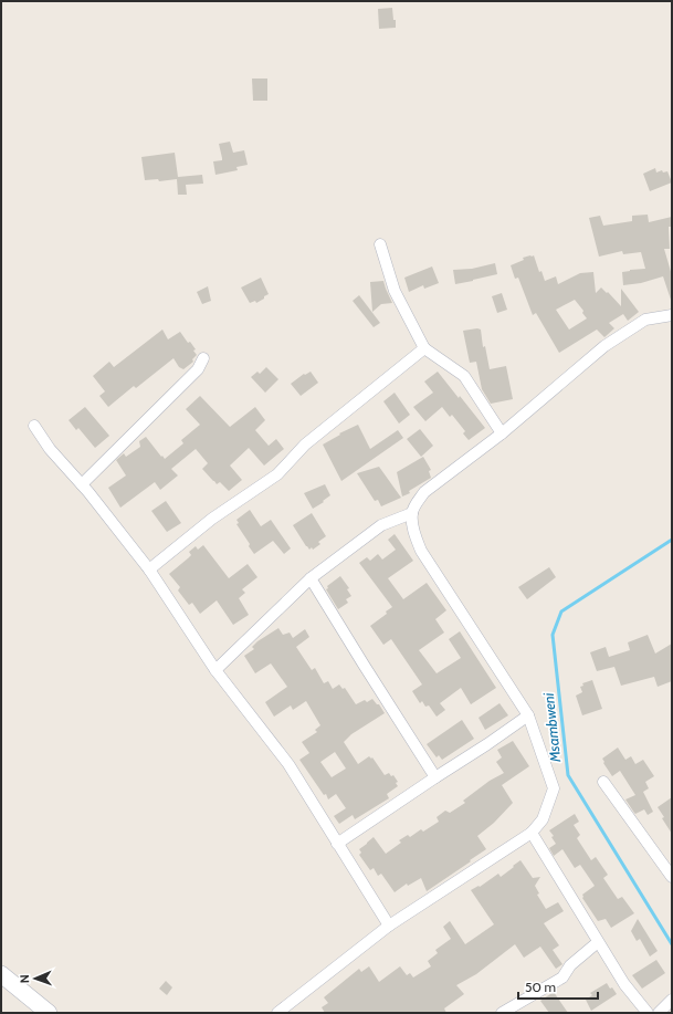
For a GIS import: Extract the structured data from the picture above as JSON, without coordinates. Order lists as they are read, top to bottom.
{
  "water": ["Msambweni"],
  "scale_bar": "50 m",
  "north": "left"
}
